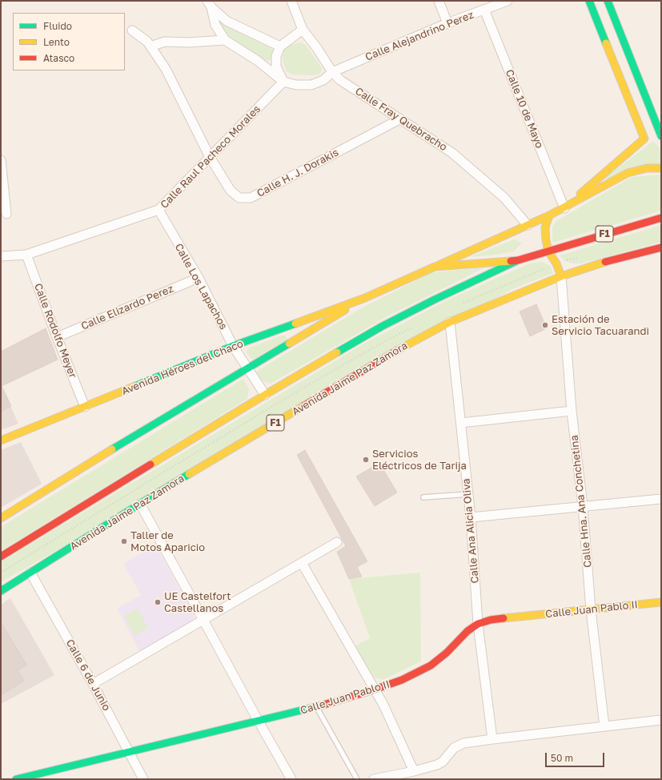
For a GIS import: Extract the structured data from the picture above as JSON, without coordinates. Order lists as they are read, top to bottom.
{
  "streets": {
    "main road": [
      "F1",
      "Avenida Héroes del Chaco",
      "Avenida Jaime Paz Zamora",
      "Calle Juan Pablo II"
    ],
    "street": [
      "Calle Alejandrino Perez",
      "Calle 10 de Mayo",
      "Calle Fray Quebracho",
      "Calle Raul Pacheco Morales",
      "Calle H. J. Dorakis",
      "Calle Los Lapachos",
      "Calle Elizardo Perez",
      "Calle Rodolfo Meyer",
      "Calle Hna. Ana Conchetina",
      "Calle Ana Alicia Oliva",
      "Calle 6 de Junio"
    ]
  },
  "crossings": [
    ["Calle Alejandrino Perez", "Calle 10 de Mayo"],
    ["Calle Alejandrino Perez", "Calle Fray Quebracho"],
    ["Calle Alejandrino Perez", "Calle Raul Pacheco Morales"],
    ["Calle Fray Quebracho", "Calle Raul Pacheco Morales"],
    ["Calle Fray Quebracho", "Calle H. J. Dorakis"],
    ["Calle Raul Pacheco Morales", "Calle H. J. Dorakis"],
    ["Calle Raul Pacheco Morales", "Calle Los Lapachos"],
    ["Calle Raul Pacheco Morales", "Calle Rodolfo Meyer"],
    ["F1", "Avenida Héroes del Chaco"],
    ["Calle Los Lapachos", "Calle Elizardo Perez"],
    ["Calle Los Lapachos", "Avenida Héroes del Chaco"],
    ["Calle Elizardo Perez", "Calle Rodolfo Meyer"],
    ["Calle Rodolfo Meyer", "Avenida Héroes del Chaco"],
    ["Avenida Jaime Paz Zamora", "Calle Hna. Ana Conchetina"],
    ["Avenida Jaime Paz Zamora", "Calle Ana Alicia Oliva"],
    ["Avenida Jaime Paz Zamora", "Calle 6 de Junio"],
    ["Calle Hna. Ana Conchetina", "Calle Juan Pablo II"],
    ["Calle Ana Alicia Oliva", "Calle Juan Pablo II"],
    ["Calle Juan Pablo II", "Calle 6 de Junio"]
  ],
  "places": [
    "Estación de Servicio Tacuarandi",
    "Servicios Eléctricos de Tarija",
    "Taller de Motos Aparicio",
    "UE Castelfort Castellanos"
  ],
  "legend": ["Fluido", "Lento", "Atasco"],
  "scale_bar": "50 m"
}
